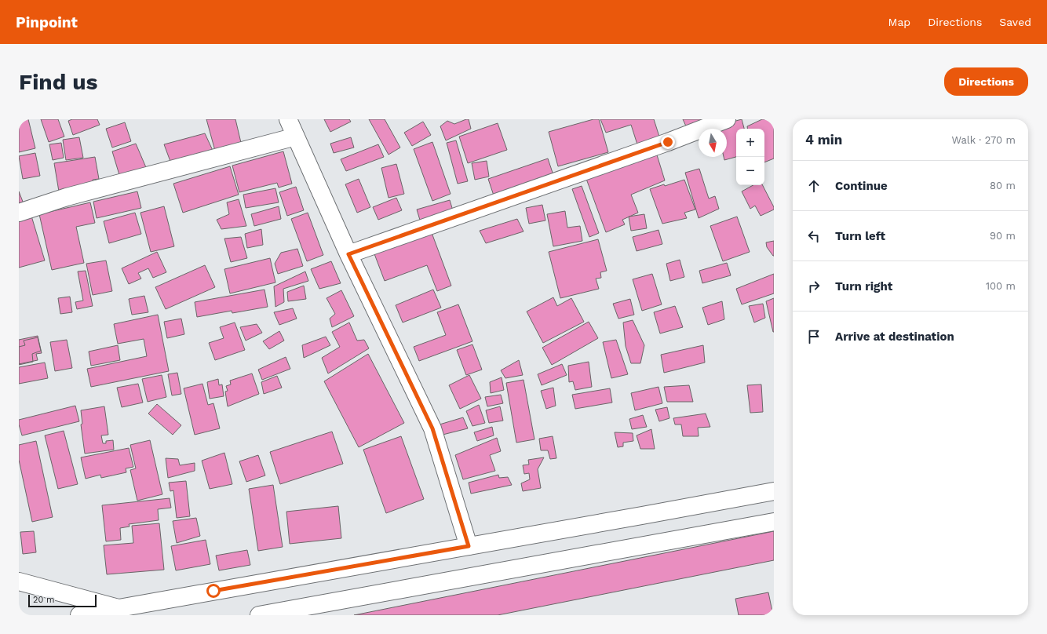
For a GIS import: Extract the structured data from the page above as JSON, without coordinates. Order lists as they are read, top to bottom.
{
  "scale_bar": "20 m",
  "north": "bottom",
  "page": {
    "header": "Pinpoint",
    "nav": ["Map", "Directions", "Saved"],
    "buttons": "Directions",
    "title": "Find us",
    "heading": ["4 min", "Walk · 270 m"],
    "map_buttons": ["+", "−"],
    "list": [
      ["Continue", "80 m"],
      ["Turn left", "90 m"],
      ["Turn right", "100 m"],
      "Arrive at destination"
    ],
    "scale": "20 m"
  }
}
